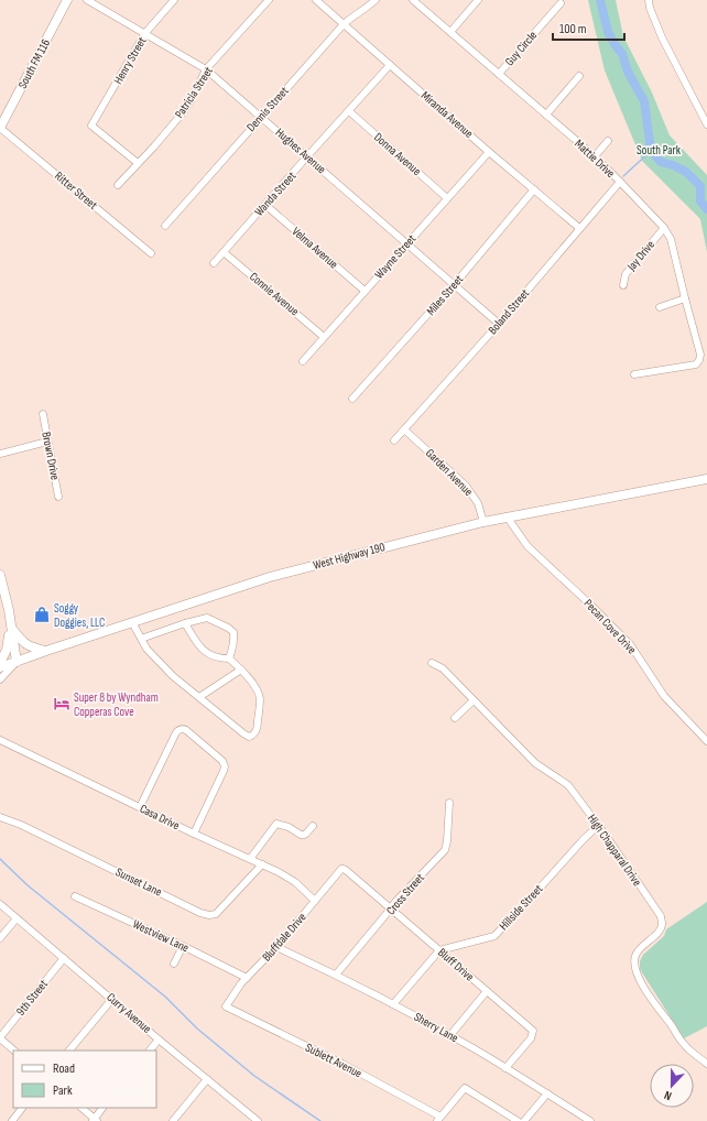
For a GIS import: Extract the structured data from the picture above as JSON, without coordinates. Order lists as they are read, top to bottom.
{
  "streets": {
    "main road": ["South FM 116", "West Highway 190"],
    "street": [
      "Guy Circle",
      "Henry Street",
      "Patricia Street",
      "Dennis Street",
      "Miranda Avenue",
      "Hughes Avenue",
      "Donna Avenue",
      "Mattie Drive",
      "Ritter Street",
      "Wanda Street",
      "Velma Avenue",
      "Jay Drive",
      "Wayne Street",
      "Connie Avenue",
      "Miles Street",
      "Boland Street",
      "Brown Drive",
      "Garden Avenue",
      "Pecan Cove Drive",
      "Casa Drive",
      "High Chapparal Drive",
      "Sunset Lane",
      "Cross Street",
      "Hillside Street",
      "Westview Lane",
      "Bluffdale Drive",
      "Bluff Drive",
      "9th Street",
      "Curry Avenue",
      "Sherry Lane",
      "Sublett Avenue"
    ]
  },
  "crossings": [
    ["Guy Circle", "Mattie Drive"],
    ["Henry Street", "Patricia Street"],
    ["Henry Street", "Hughes Avenue"],
    ["South FM 116", "Ritter Street"],
    ["Patricia Street", "Hughes Avenue"],
    ["Dennis Street", "Miranda Avenue"],
    ["Dennis Street", "Hughes Avenue"],
    ["Miranda Avenue", "Wanda Street"],
    ["Miranda Avenue", "Wayne Street"],
    ["Miranda Avenue", "Miles Street"],
    ["Miranda Avenue", "Boland Street"],
    ["Hughes Avenue", "Wanda Street"],
    ["Hughes Avenue", "Wayne Street"],
    ["Hughes Avenue", "Miles Street"],
    ["Hughes Avenue", "Boland Street"],
    ["Donna Avenue", "Wanda Street"],
    ["Donna Avenue", "Wayne Street"],
    ["Mattie Drive", "Jay Drive"],
    ["Mattie Drive", "Boland Street"],
    ["Wanda Street", "Velma Avenue"],
    ["Wanda Street", "Connie Avenue"],
    ["Velma Avenue", "Wayne Street"],
    ["Wayne Street", "Connie Avenue"],
    ["Boland Street", "Garden Avenue"],
    ["Garden Avenue", "West Highway 190"],
    ["West Highway 190", "Pecan Cove Drive"],
    ["Casa Drive", "Sunset Lane"],
    ["Casa Drive", "Bluffdale Drive"],
    ["High Chapparal Drive", "Hillside Street"],
    ["Cross Street", "Bluff Drive"],
    ["Cross Street", "Sherry Lane"],
    ["Hillside Street", "Bluff Drive"],
    ["Westview Lane", "Bluffdale Drive"],
    ["Bluffdale Drive", "Bluff Drive"],
    ["Bluffdale Drive", "Sherry Lane"],
    ["Bluffdale Drive", "Sublett Avenue"],
    ["Bluff Drive", "Sherry Lane"],
    ["9th Street", "Curry Avenue"]
  ],
  "parks": ["South Park"],
  "places": {
    "shop": ["Soggy Doggies, LLC"],
    "hotel": ["Super 8 by Wyndham Copperas Cove"]
  },
  "legend": ["Road", "Park"],
  "scale_bar": "100 m",
  "north": "bottom"
}
